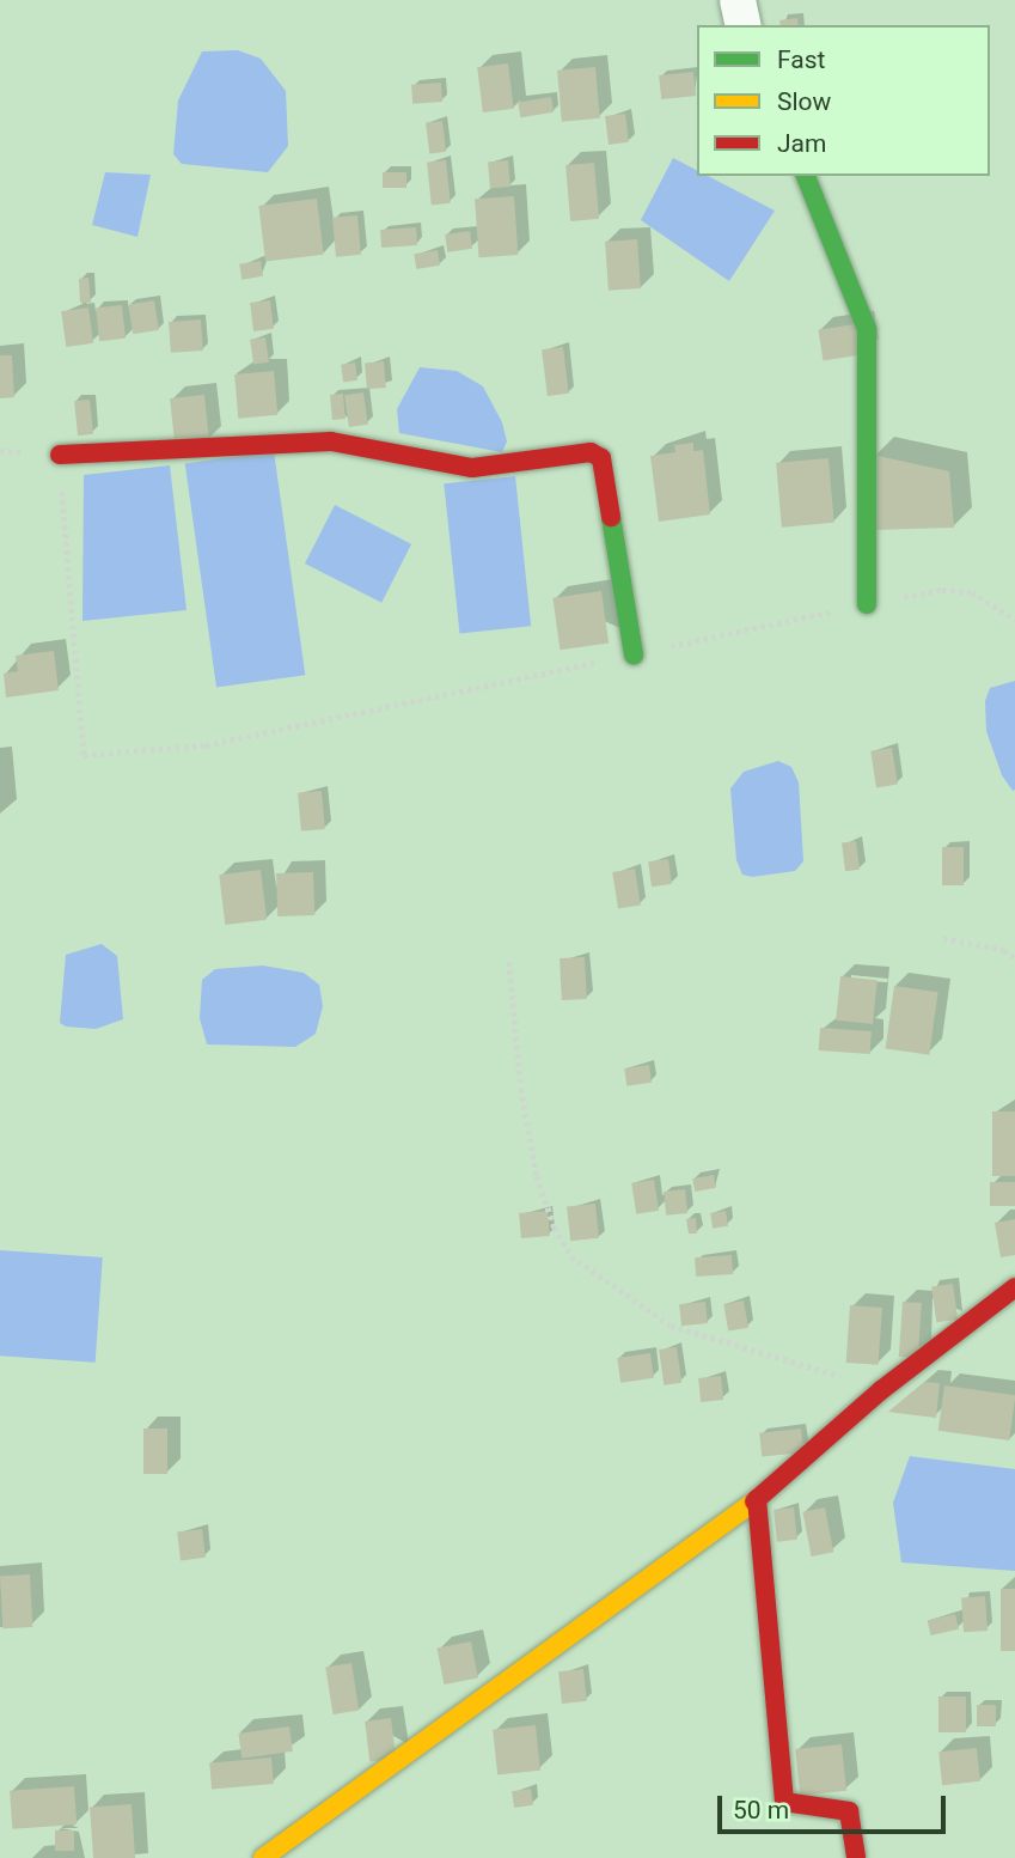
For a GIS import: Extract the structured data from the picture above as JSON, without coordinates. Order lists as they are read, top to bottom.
{
  "legend": ["Fast", "Slow", "Jam"],
  "scale_bar": "50 m"
}
